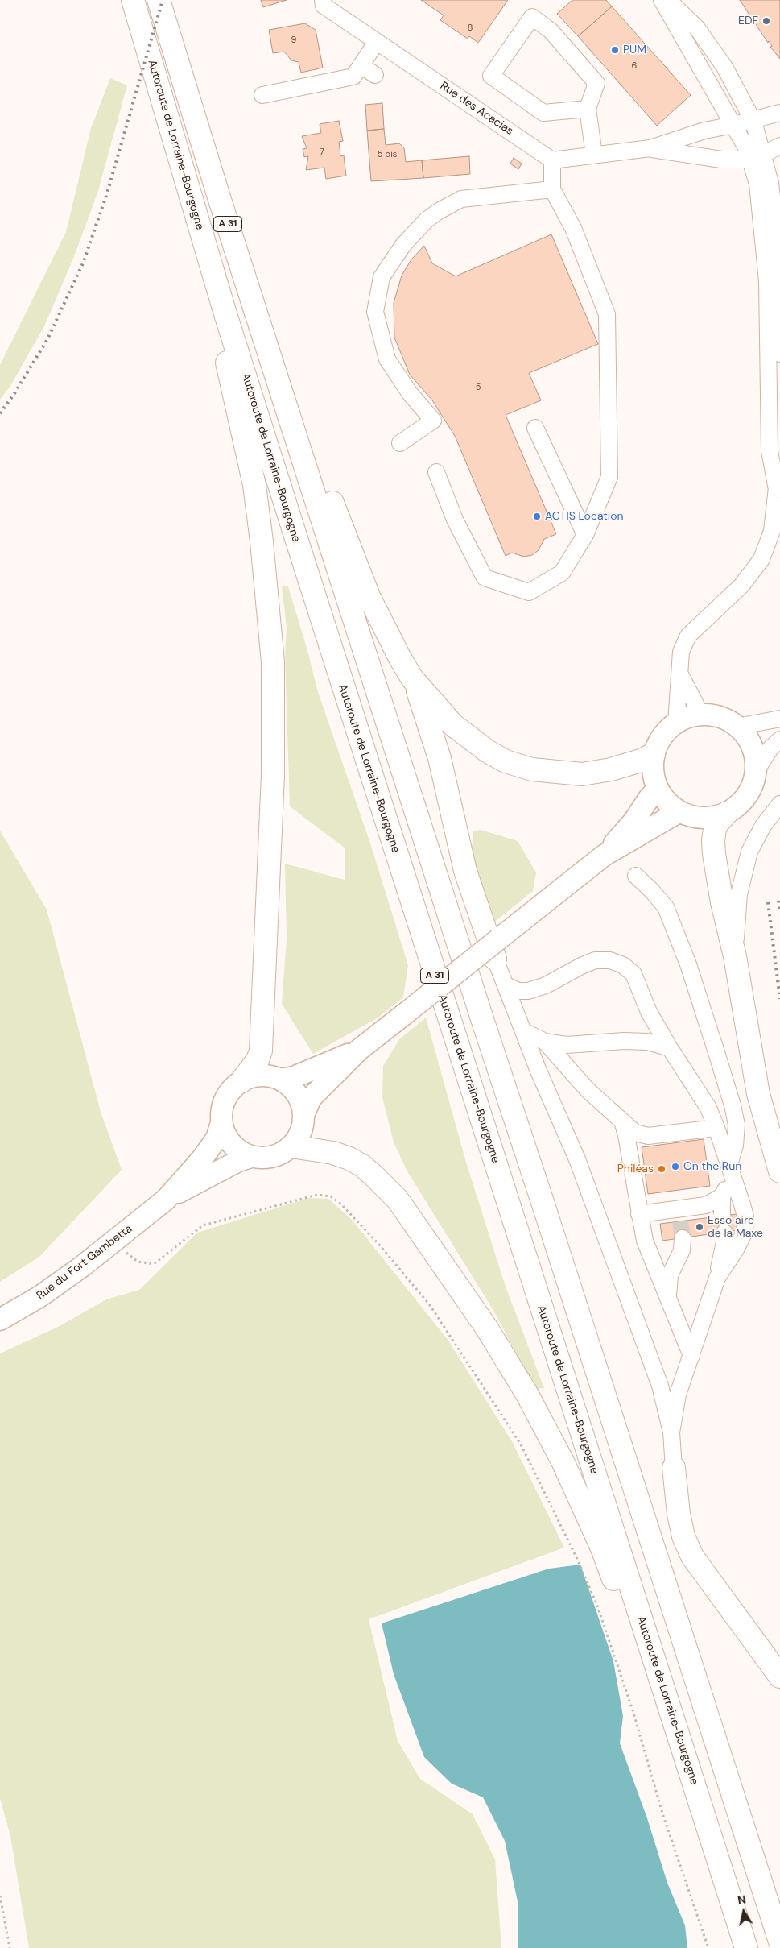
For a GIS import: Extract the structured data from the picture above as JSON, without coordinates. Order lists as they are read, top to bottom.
{
  "streets": {
    "highway": ["Autoroute de Lorraine-Bourgogne", "A 31"],
    "main road": ["Rue du Fort Gambetta"],
    "street": ["Rue des Acacias"]
  },
  "places": [
    "EDF",
    "PUM",
    "ACTIS Location",
    "On the Run",
    "Philéas",
    "Esso aire de la Maxe"
  ],
  "house_numbers": [
    "8",
    "9",
    "6",
    "7",
    "5 bis",
    "5"
  ],
  "north": "top"
}
